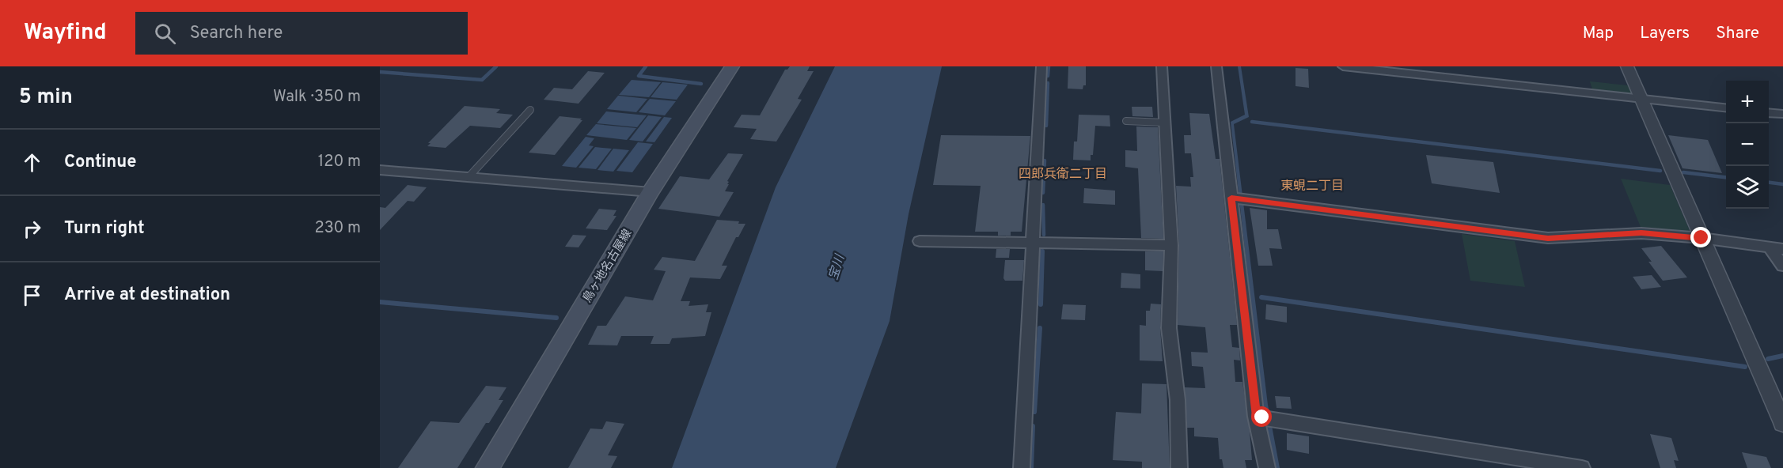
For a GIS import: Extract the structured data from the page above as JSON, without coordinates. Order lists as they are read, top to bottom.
{
  "streets": {
    "main road": ["鳥ヶ地名古屋線"]
  },
  "districts": ["四郎兵衛二丁目", "東蜆二丁目"],
  "water": ["宝川"],
  "page": {
    "header": "Wayfind",
    "search": "Search here",
    "nav": ["Map", "Layers", "Share"],
    "heading": ["5 min", "Walk · 350 m"],
    "map_buttons": ["+", "−"],
    "list": [
      ["Continue", "120 m"],
      ["Turn right", "230 m"],
      "Arrive at destination"
    ]
  }
}
